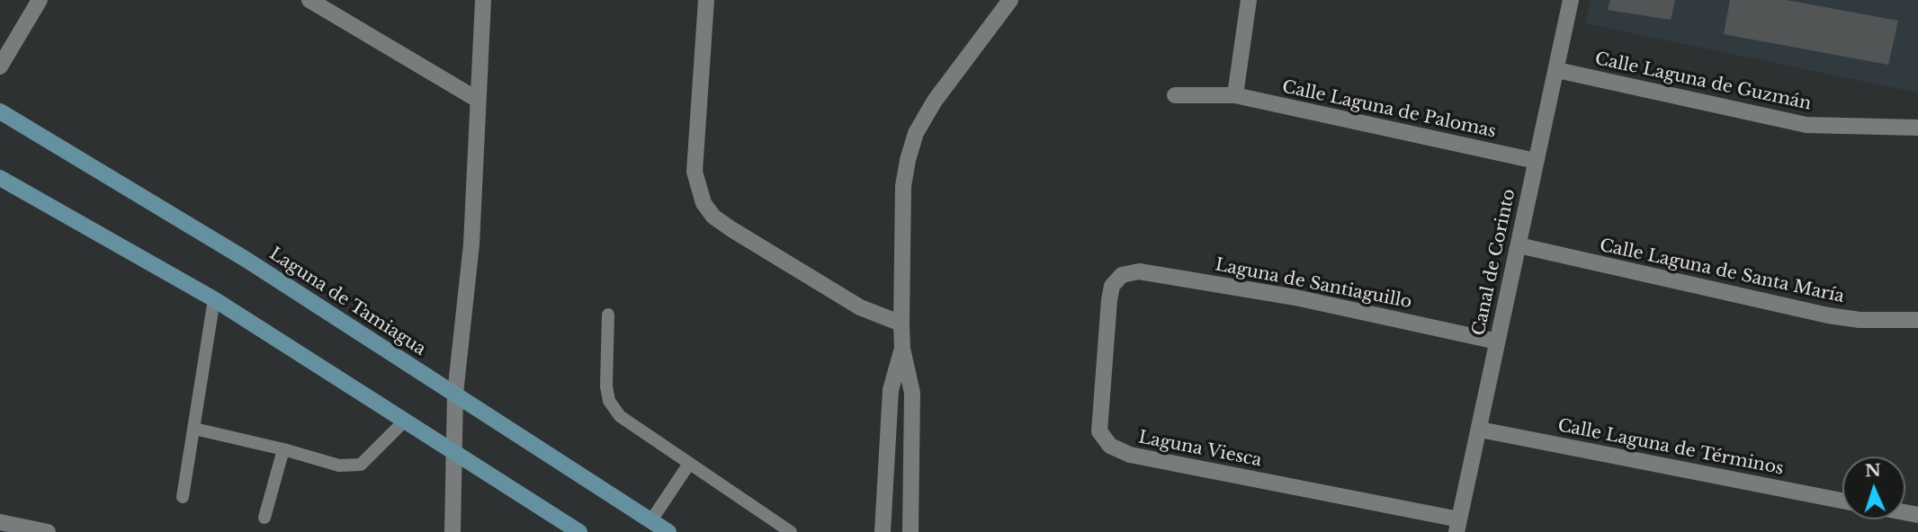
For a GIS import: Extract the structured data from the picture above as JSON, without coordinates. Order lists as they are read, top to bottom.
{
  "streets": {
    "main road": ["Laguna de Tamiagua"],
    "street": [
      "Calle Laguna de Guzmán",
      "Calle Laguna de Palomas",
      "Canal de Corinto",
      "Calle Laguna de Santa María",
      "Laguna de Santiaguillo",
      "Calle Laguna de Términos",
      "Laguna Viesca"
    ]
  },
  "crossings": [
    ["Calle Laguna de Guzmán", "Canal de Corinto"],
    ["Calle Laguna de Palomas", "Canal de Corinto"],
    ["Canal de Corinto", "Calle Laguna de Santa María"],
    ["Canal de Corinto", "Laguna de Santiaguillo"],
    ["Canal de Corinto", "Calle Laguna de Términos"],
    ["Canal de Corinto", "Laguna Viesca"],
    ["Laguna de Santiaguillo", "Laguna Viesca"]
  ],
  "north": "top"
}
